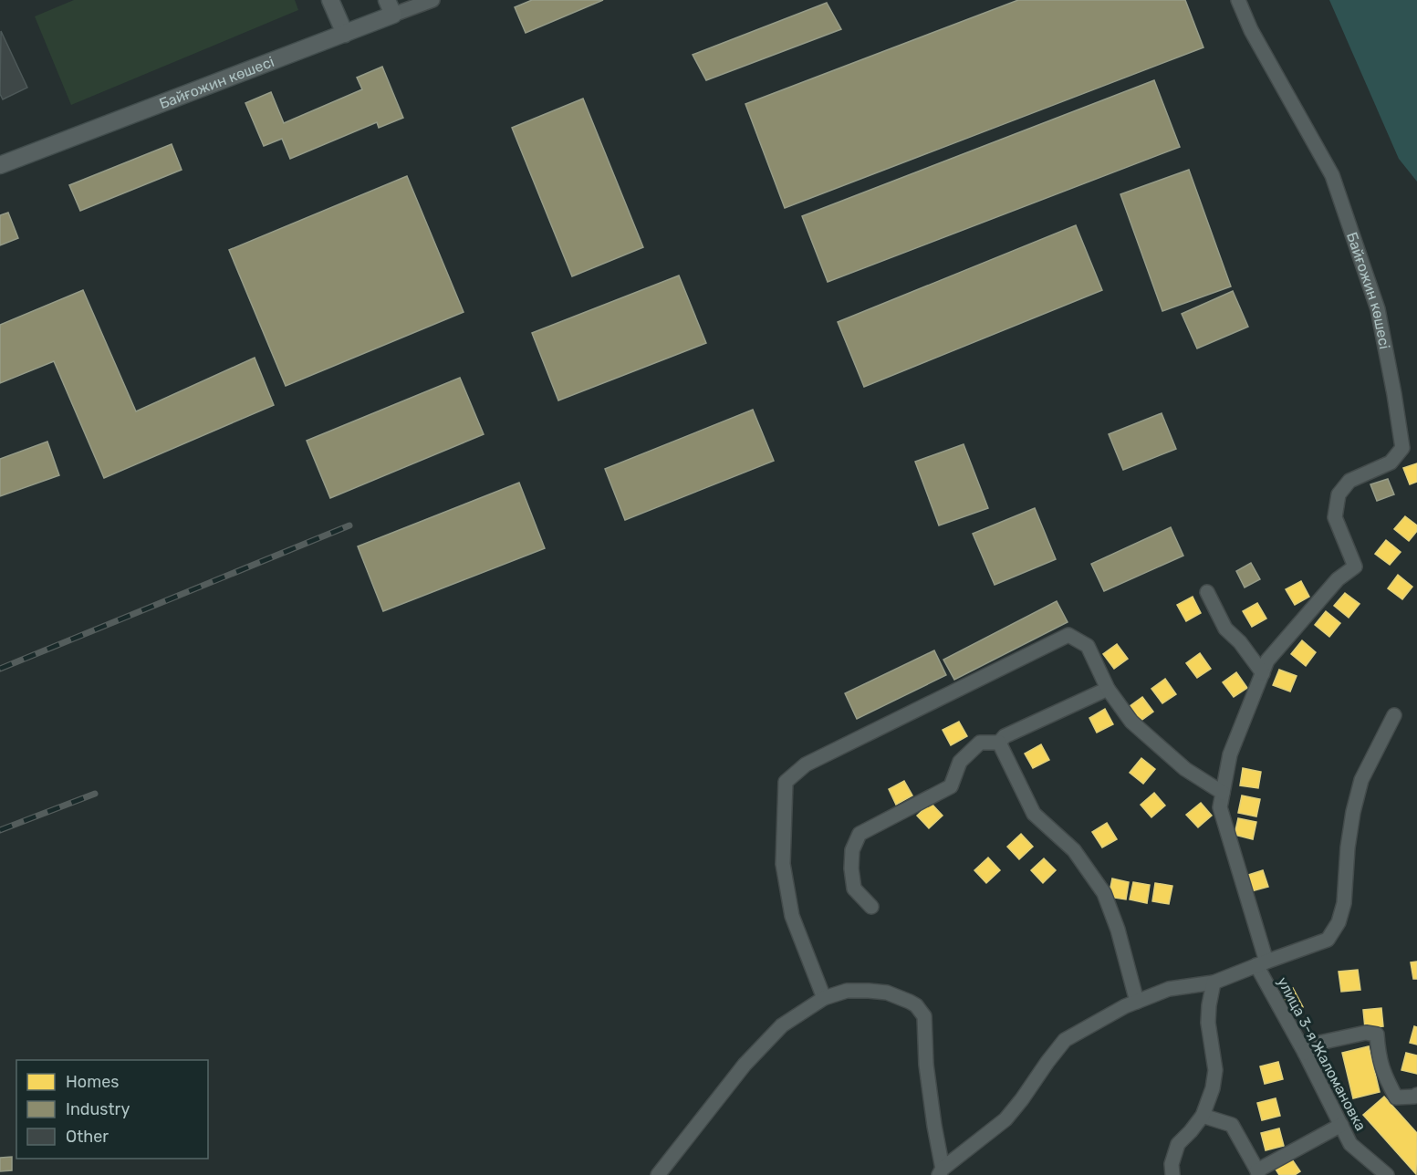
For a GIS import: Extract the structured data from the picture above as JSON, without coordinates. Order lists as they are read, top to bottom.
{
  "streets": {
    "main road": ["Байғожин көшесі"],
    "street": ["улица 3-я Жаломановка"]
  },
  "crossings": [
    ["Байғожин көшесі", "улица 3-я Жаломановка"]
  ],
  "legend": ["Homes", "Industry", "Other"]
}
